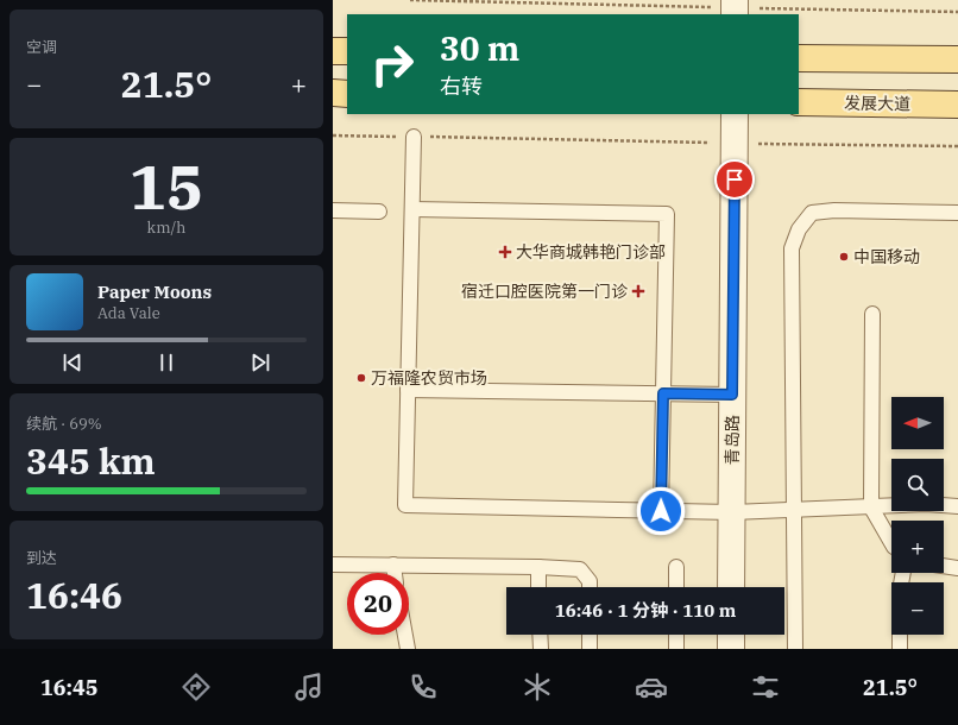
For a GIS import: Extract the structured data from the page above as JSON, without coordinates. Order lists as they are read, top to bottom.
{
  "streets": {
    "main road": ["发展大道"],
    "street": ["青岛路"]
  },
  "places": {
    "health": ["大华商城韩艳门诊部", "宿迁口腔医院第一门诊"],
    "other": ["中国移动", "万福隆农贸市场"]
  },
  "north": "left",
  "page": {
    "tile": [
      "空调",
      ["15", "km/h"],
      ["续航 · 69%", "345 km"],
      ["到达", "16:46"]
    ],
    "turn": ["30 m", "右转"],
    "heat": ["−", "21.5°", "+"],
    "song": ["Paper Moons", "Ada Vale"],
    "map_buttons": ["+", "−"],
    "limit": "20",
    "trip": "16:46 · 1 分钟 · 110 m",
    "tabs": ["16:45", "21.5°"]
  }
}
